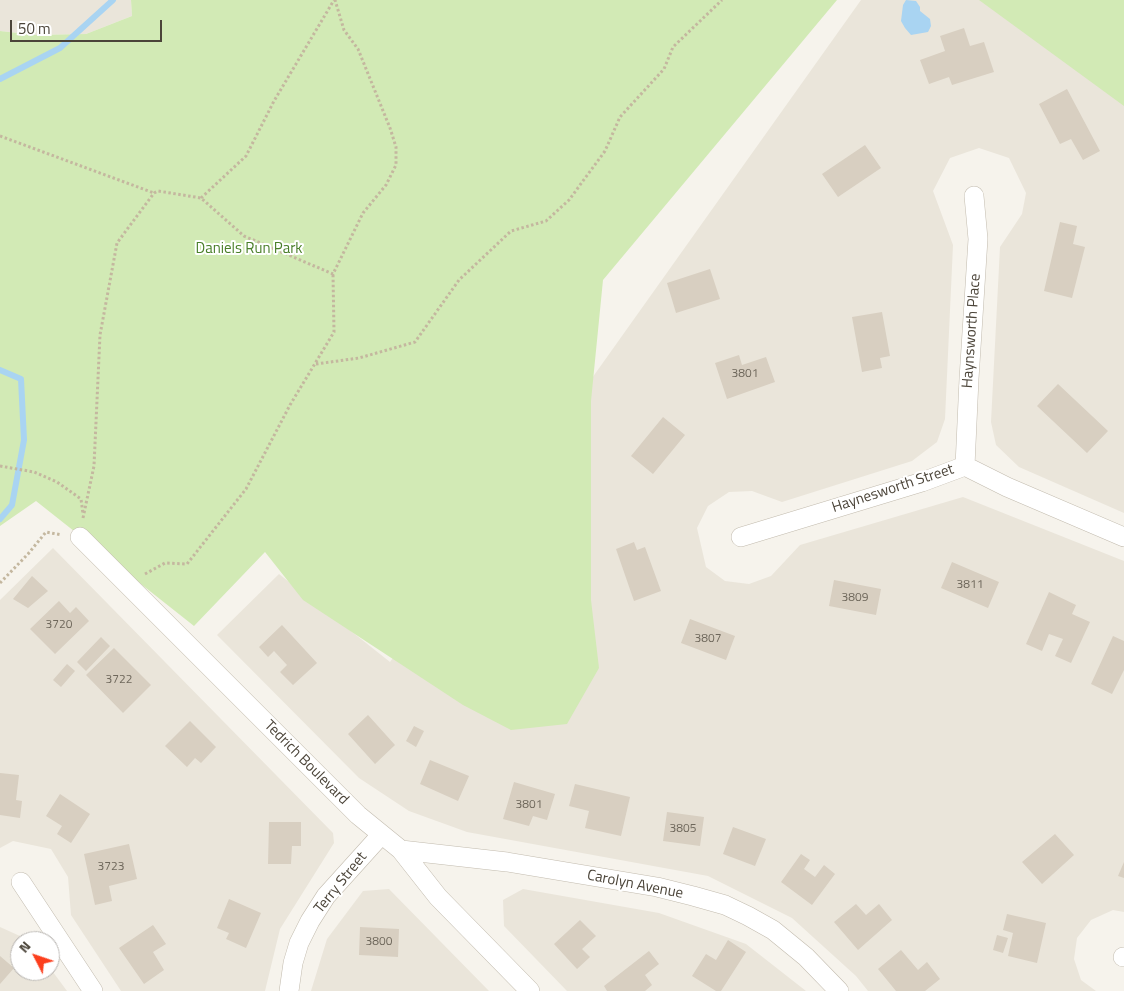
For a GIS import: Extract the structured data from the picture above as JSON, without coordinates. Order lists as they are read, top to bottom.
{
  "streets": {
    "street": [
      "Haynsworth Place",
      "Haynesworth Street",
      "Tedrich Boulevard",
      "Terry Street",
      "Carolyn Avenue"
    ]
  },
  "crossings": [
    ["Haynsworth Place", "Haynesworth Street"],
    ["Tedrich Boulevard", "Terry Street"],
    ["Tedrich Boulevard", "Carolyn Avenue"]
  ],
  "parks": ["Daniels Run Park"],
  "house_numbers": [
    "3801",
    "3811",
    "3809",
    "3720",
    "3807",
    "3722",
    "3801",
    "3805",
    "3723",
    "3800"
  ],
  "scale_bar": "50 m",
  "north": "top left"
}
